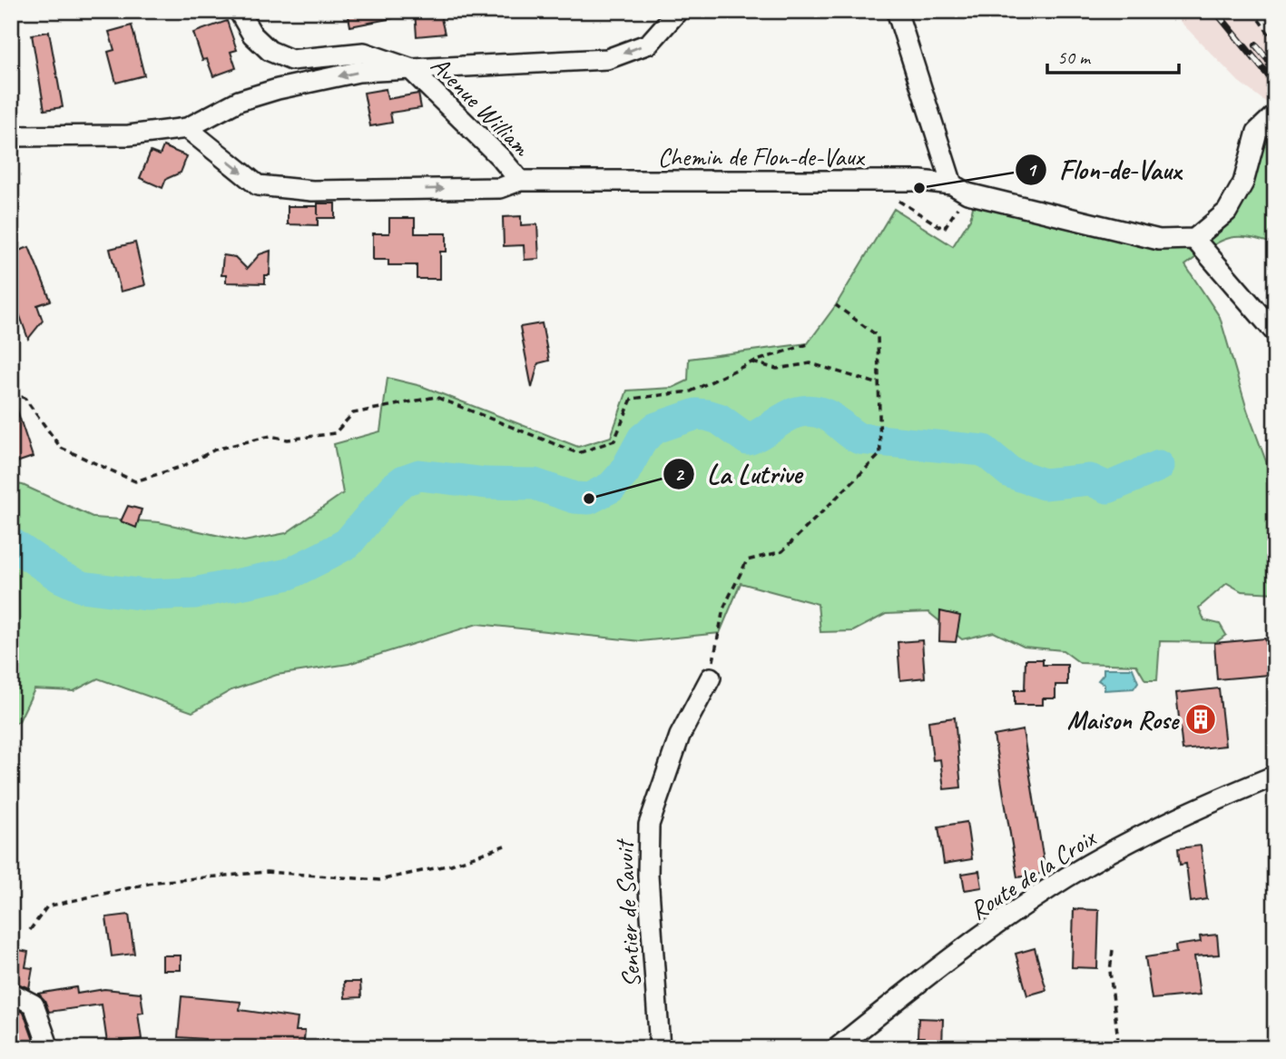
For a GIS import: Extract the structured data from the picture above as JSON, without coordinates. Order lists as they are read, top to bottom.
{
  "streets": {
    "street": [
      "Avenue William",
      "Chemin de Flon-de-Vaux",
      "Route de la Croix",
      "Sentier de Savuit"
    ]
  },
  "crossings": [
    ["Avenue William", "Chemin de Flon-de-Vaux"]
  ],
  "places": {
    "other": ["Flon-de-Vaux", "La Lutrive"],
    "building": ["Maison Rose"]
  },
  "scale_bar": "50 m"
}
